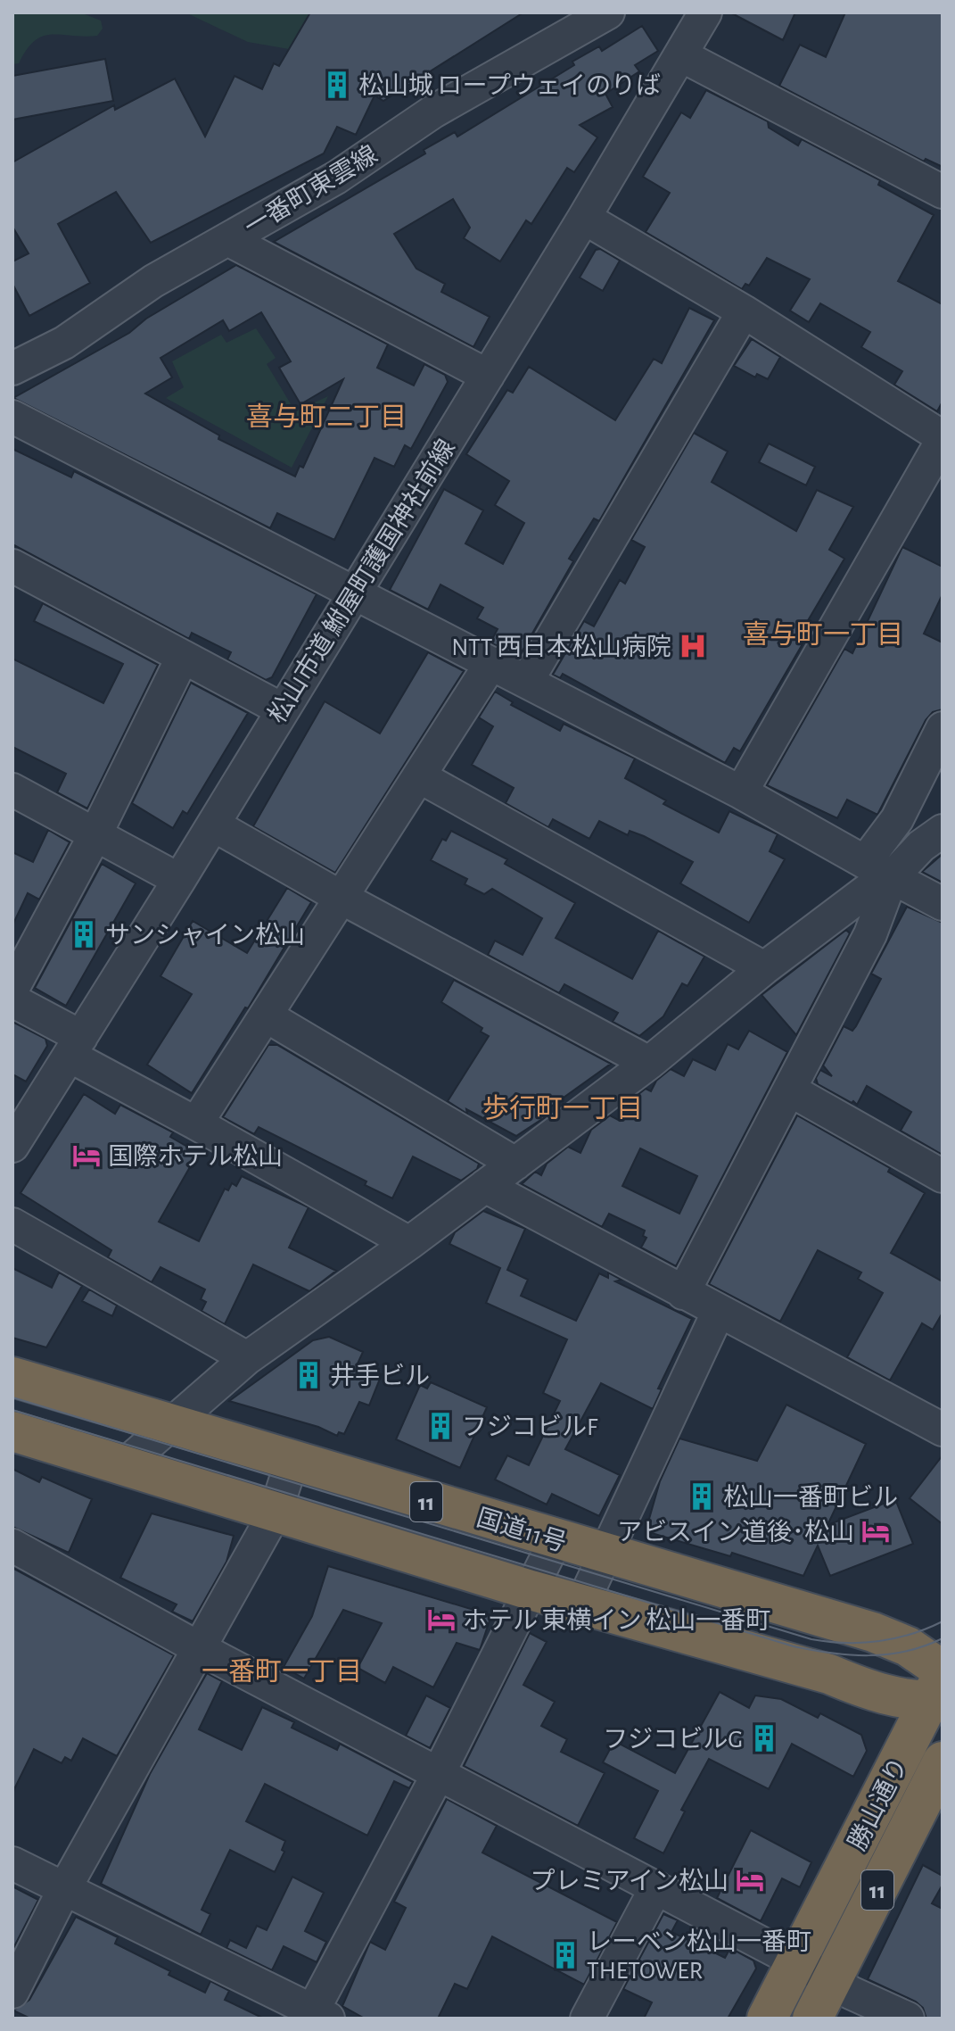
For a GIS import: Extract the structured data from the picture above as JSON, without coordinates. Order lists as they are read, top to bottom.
{
  "streets": {
    "highway": ["11", "国道11号", "勝山通り"],
    "street": ["一番町東雲線", "松山市道 鮒屋町護国神社前線"]
  },
  "crossings": [
    ["11", "国道11号"],
    ["11", "勝山通り"],
    ["国道11号", "勝山通り"]
  ],
  "districts": [
    "喜与町二丁目",
    "喜与町一丁目",
    "歩行町一丁目",
    "一番町一丁目"
  ],
  "places": {
    "building": [
      "松山城 ロープウェイのりば",
      "サンシャイン松山",
      "井手ビル",
      "フジコビルF",
      "松山一番町ビル",
      "フジコビルG",
      "レーベン松山一番町 THETOWER"
    ],
    "hospital": ["NTT 西日本松山病院"],
    "hotel": [
      "国際ホテル松山",
      "アビスイン道後･松山",
      "ホテル 東横イン 松山一番町",
      "プレミアイン松山"
    ]
  }
}
